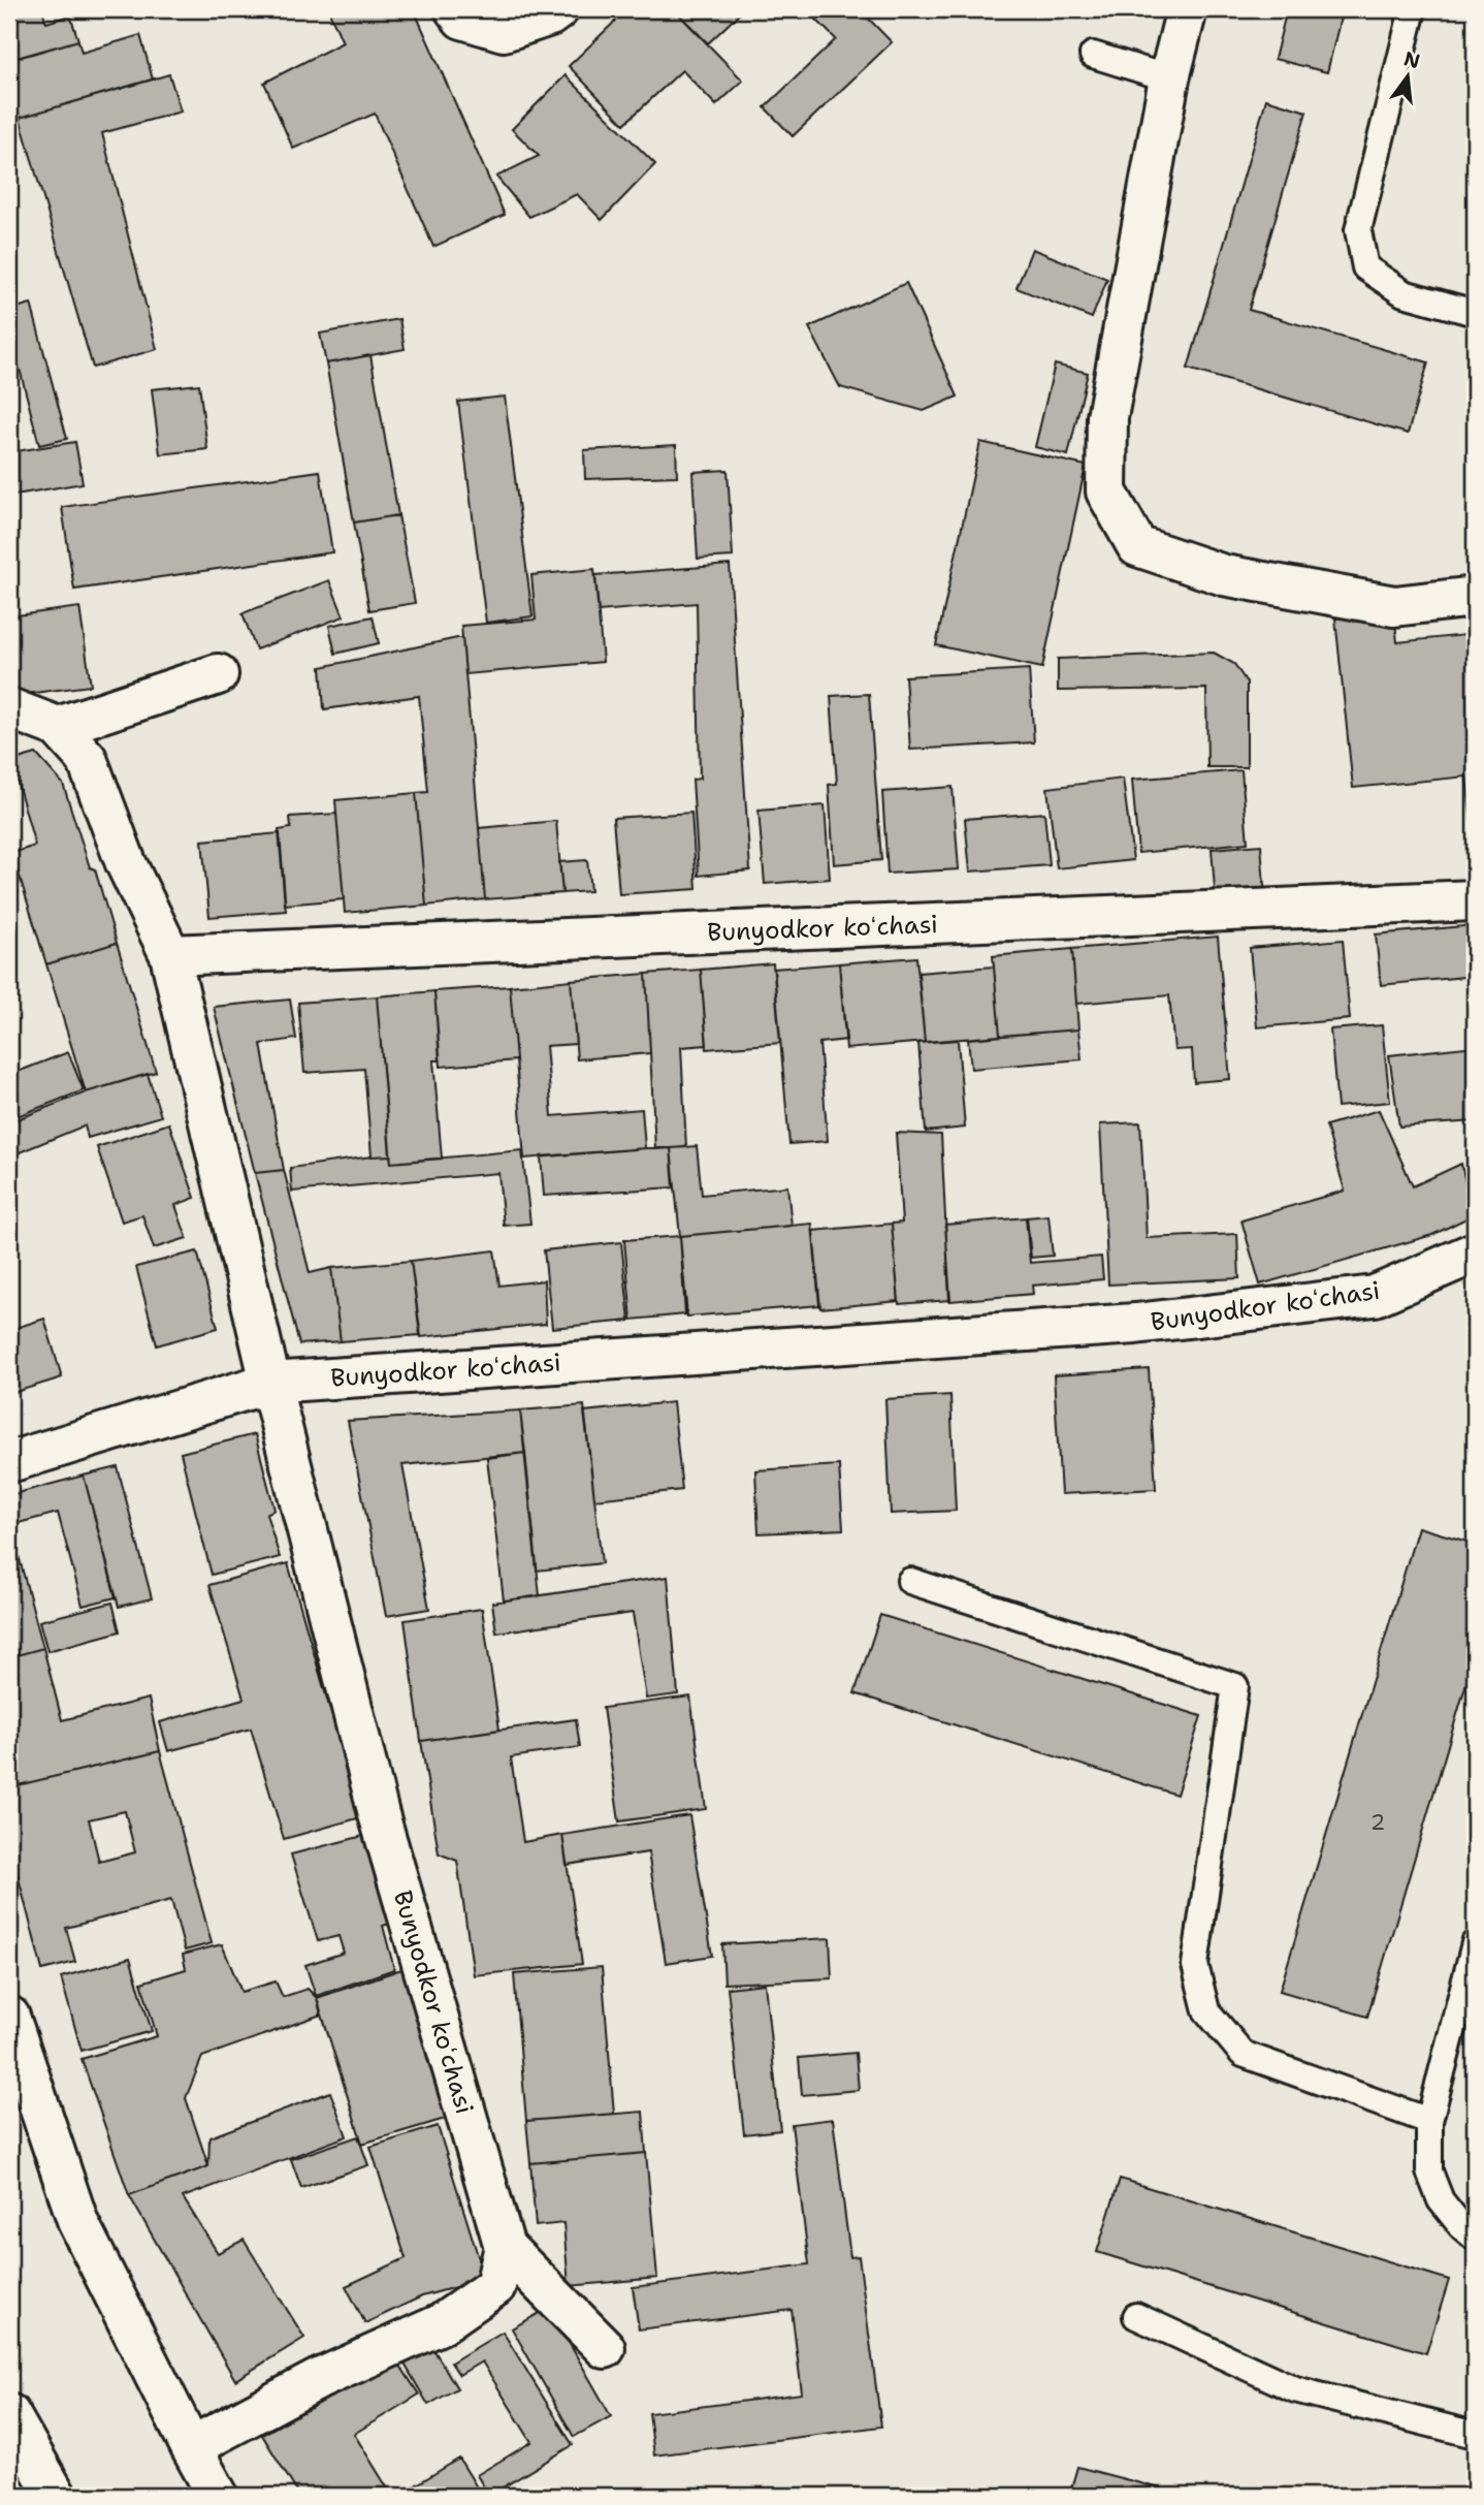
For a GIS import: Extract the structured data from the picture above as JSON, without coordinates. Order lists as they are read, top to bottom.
{
  "streets": {
    "street": ["Bunyodkor koʻchasi"]
  },
  "house_numbers": ["2"],
  "north": "top"
}
